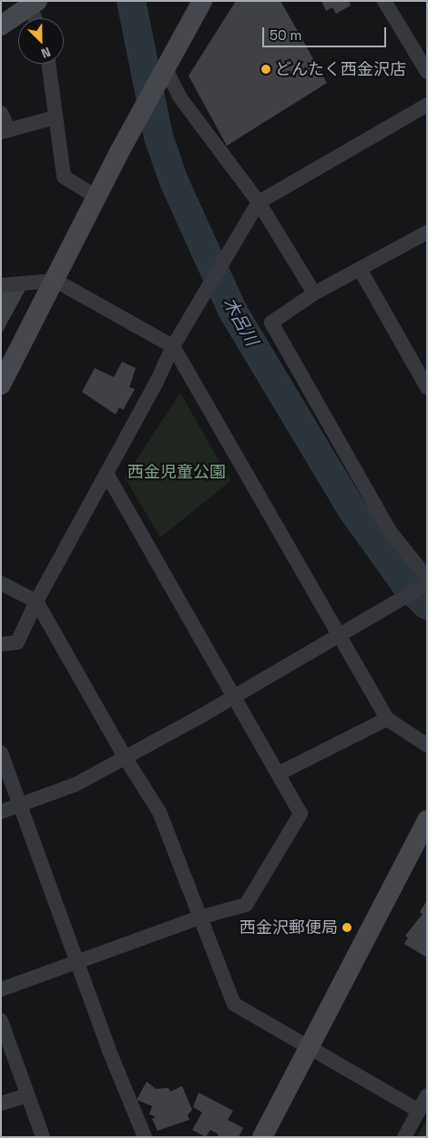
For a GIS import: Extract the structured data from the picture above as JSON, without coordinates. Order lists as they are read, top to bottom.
{
  "water": ["木呂川"],
  "parks": ["西金児童公園"],
  "places": ["どんたく西金沢店", "西金沢郵便局"],
  "scale_bar": "50 m",
  "north": "bottom right"
}
